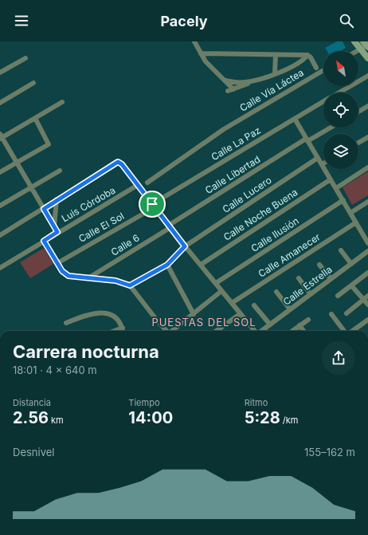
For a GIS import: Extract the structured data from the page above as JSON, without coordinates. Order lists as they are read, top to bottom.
{
  "streets": {
    "street": [
      "Calle Vía Láctea",
      "Calle La Paz",
      "Calle Libertad",
      "Calle Lucero",
      "Luis Córdoba",
      "Calle Noche Buena",
      "Calle El Sol",
      "Calle Ilusión",
      "Calle 6",
      "Calle Amanecer",
      "Calle Estrella"
    ]
  },
  "crossings": [
    ["Calle La Paz", "Calle El Sol"],
    ["Calle Libertad", "Calle 6"]
  ],
  "districts": ["PUESTAS DEL SOL"],
  "north": "top left",
  "page": {
    "header": "Pacely",
    "heading": ["Carrera nocturna", "18:01 · 4 × 640 m"],
    "stats": [
      ["Distancia", "2.56 km"],
      ["Tiempo", "14:00"],
      ["Ritmo", "5:28 /km"]
    ],
    "chart": ["Desnivel", "155–162 m"]
  }
}
